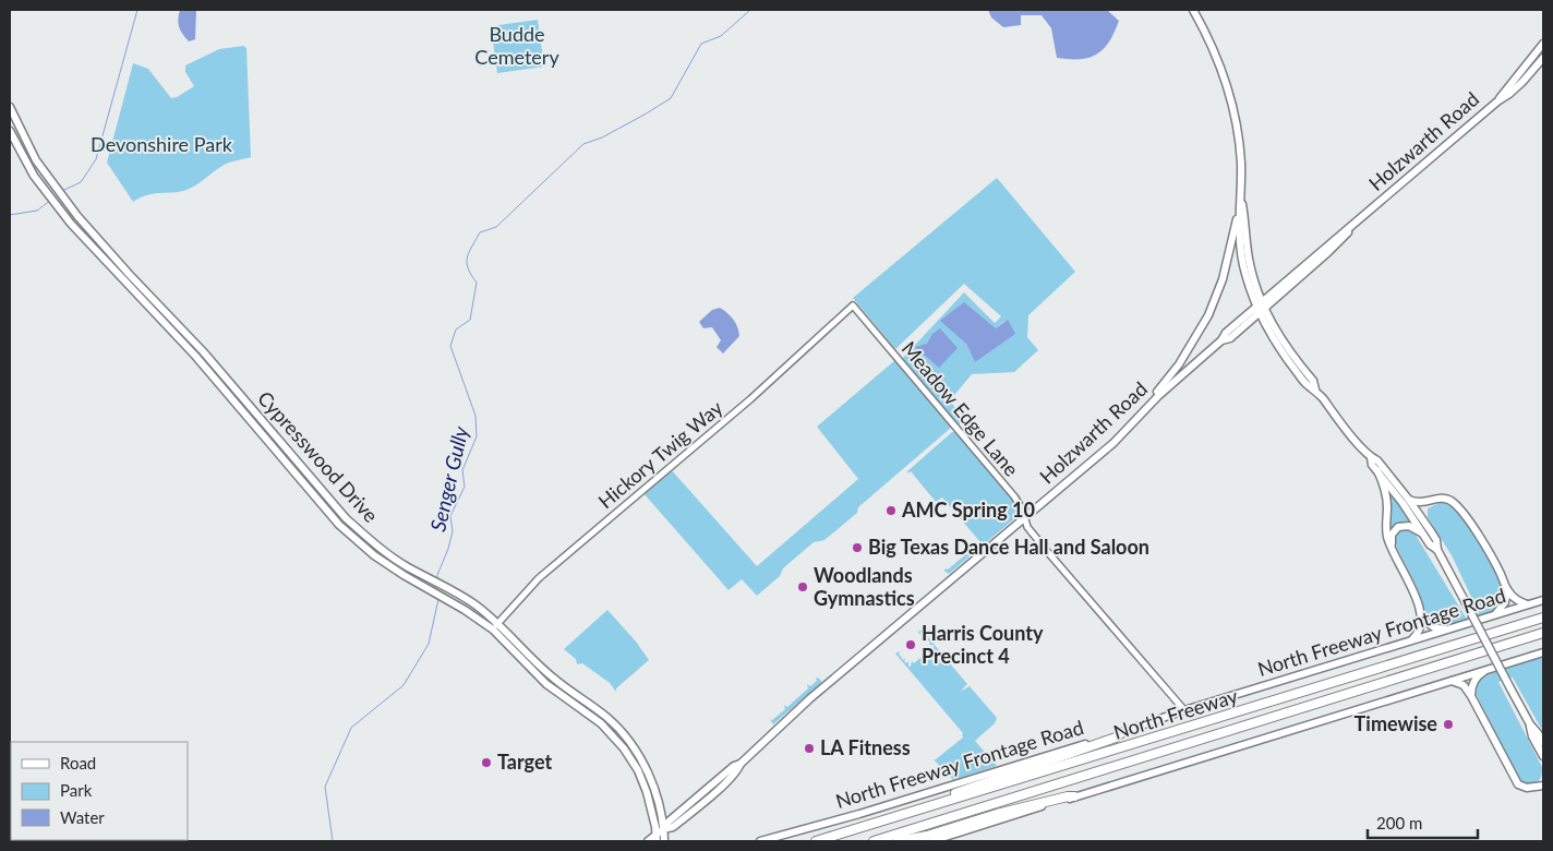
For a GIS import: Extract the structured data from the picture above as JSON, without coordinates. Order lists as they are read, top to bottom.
{
  "streets": {
    "highway": ["North Freeway"],
    "main road": ["Holzwarth Road", "Cypresswood Drive", "North Freeway Frontage Road"],
    "street": ["Meadow Edge Lane", "Hickory Twig Way"]
  },
  "crossings": [
    ["Holzwarth Road", "Meadow Edge Lane"],
    ["Holzwarth Road", "Cypresswood Drive"],
    ["Meadow Edge Lane", "Hickory Twig Way"],
    ["Meadow Edge Lane", "North Freeway Frontage Road"],
    ["Hickory Twig Way", "Cypresswood Drive"]
  ],
  "water": ["Senger Gully"],
  "parks": ["Budde Cemetery", "Devonshire Park"],
  "places": [
    "AMC Spring 10",
    "Big Texas Dance Hall and Saloon",
    "Woodlands Gymnastics",
    "Harris County Precinct 4",
    "Timewise",
    "LA Fitness",
    "Target"
  ],
  "legend": ["Road", "Park", "Water"],
  "scale_bar": "200 m"
}
